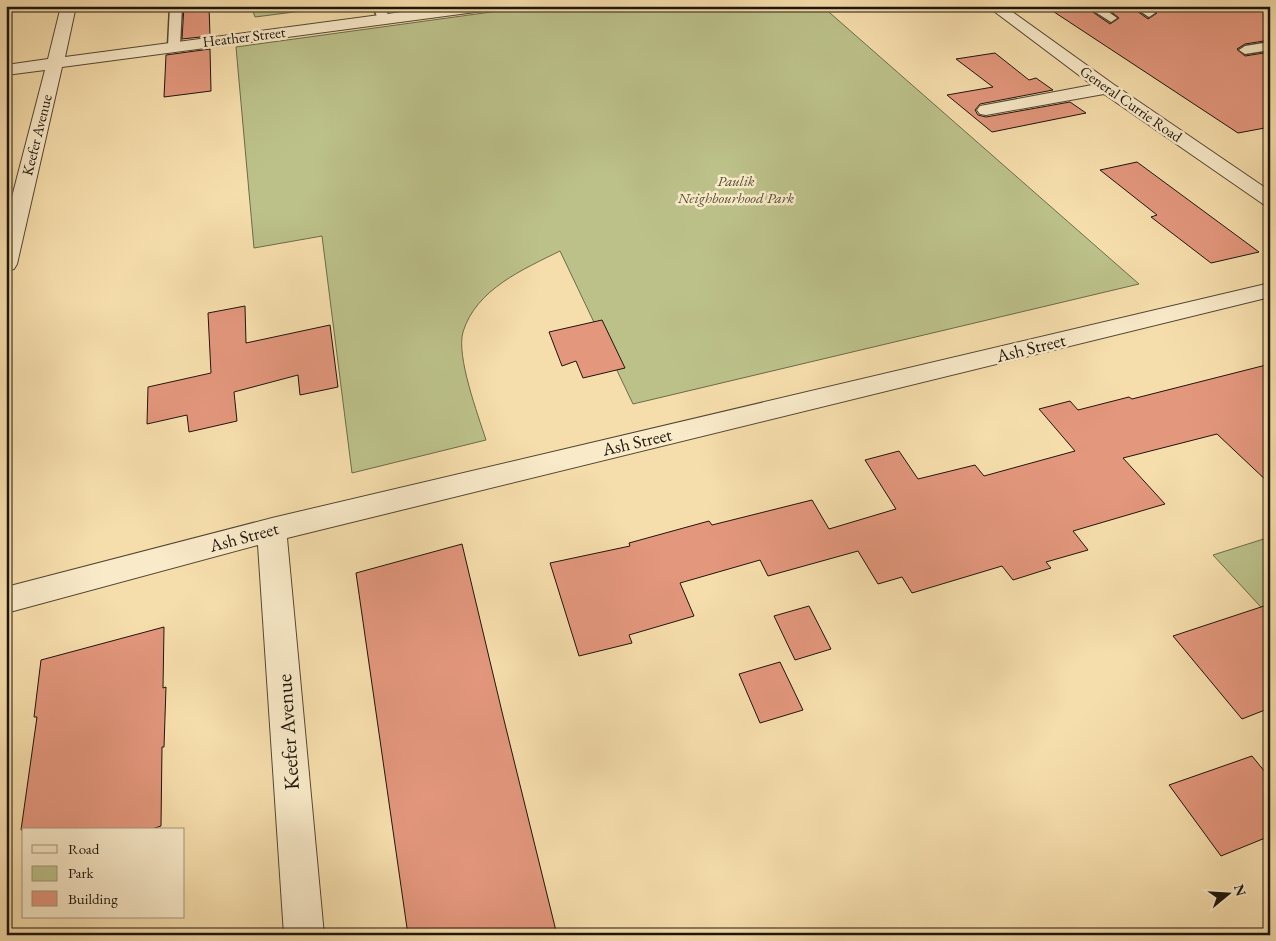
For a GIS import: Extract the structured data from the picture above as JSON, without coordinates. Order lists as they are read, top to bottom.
{
  "streets": {
    "street": [
      "Heather Street",
      "General Currie Road",
      "Keefer Avenue",
      "Ash Street"
    ]
  },
  "crossings": [
    ["Heather Street", "Keefer Avenue"],
    ["Keefer Avenue", "Ash Street"]
  ],
  "parks": ["Paulik Neighbourhood Park"],
  "legend": ["Road", "Park", "Building"],
  "north": "right"
}
